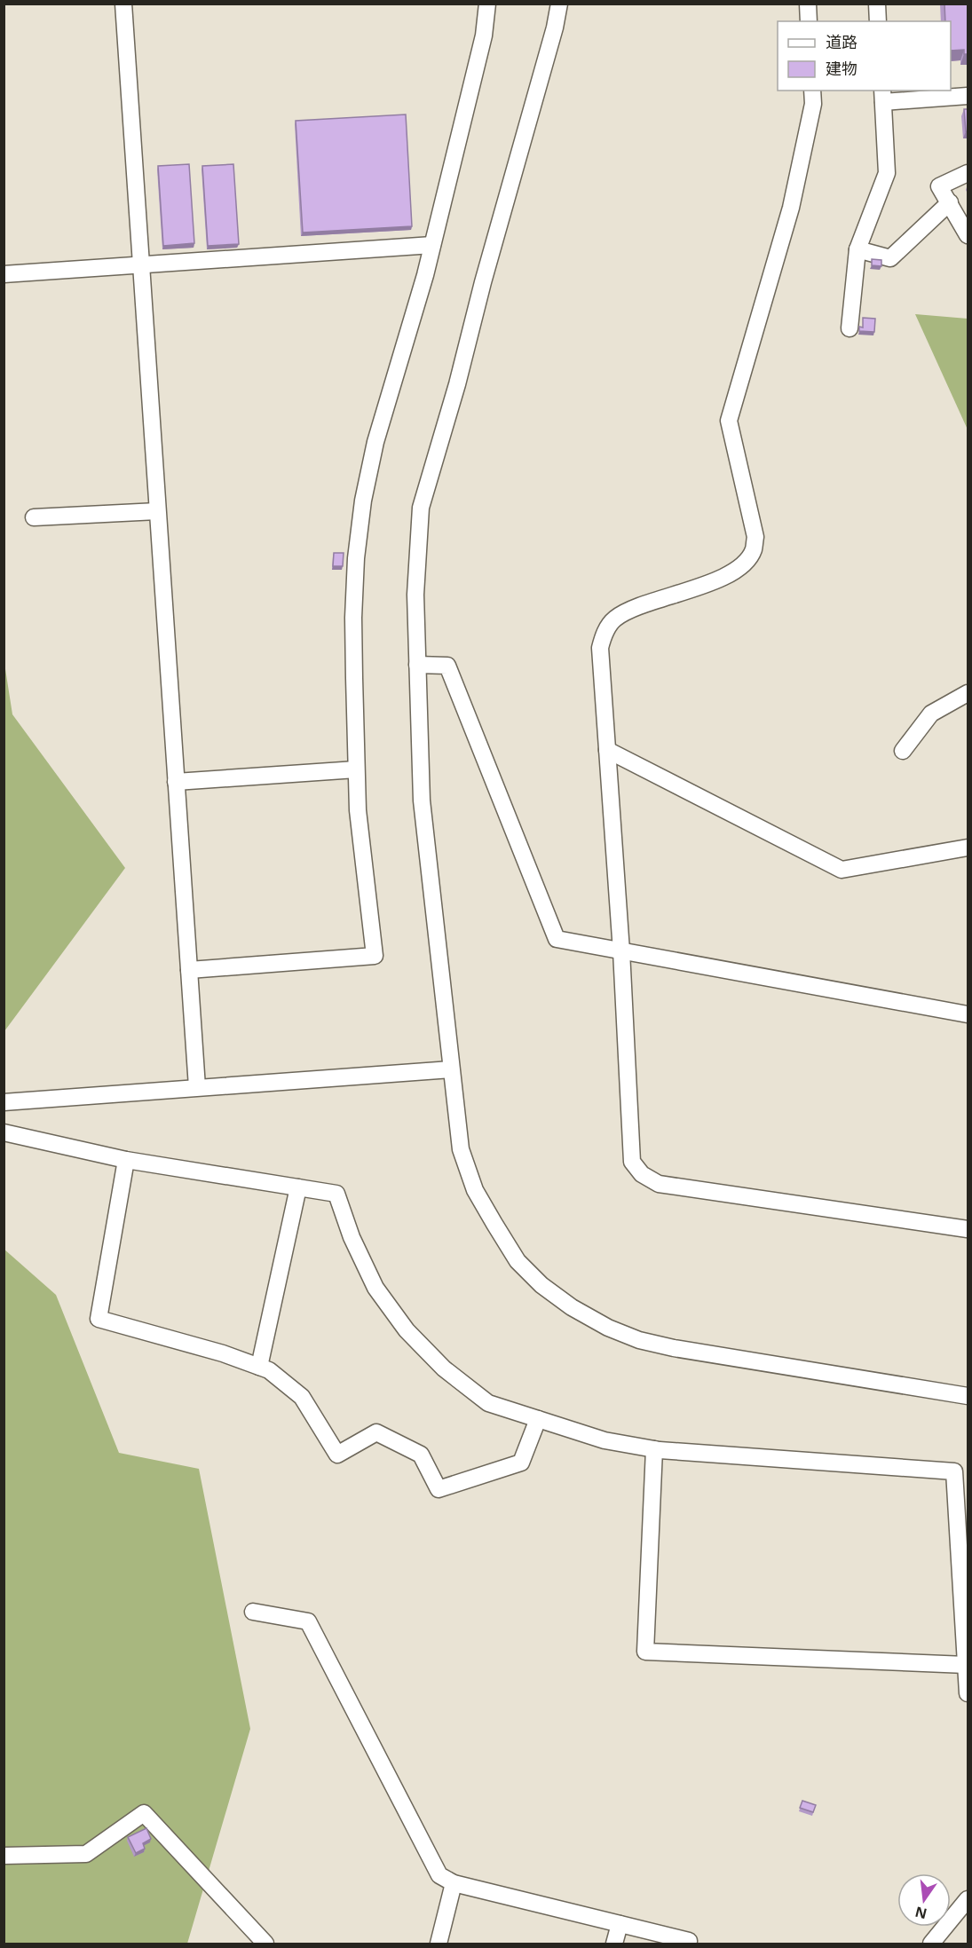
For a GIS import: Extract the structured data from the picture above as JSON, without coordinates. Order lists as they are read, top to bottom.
{
  "legend": ["道路", "建物"],
  "north": "bottom"
}
